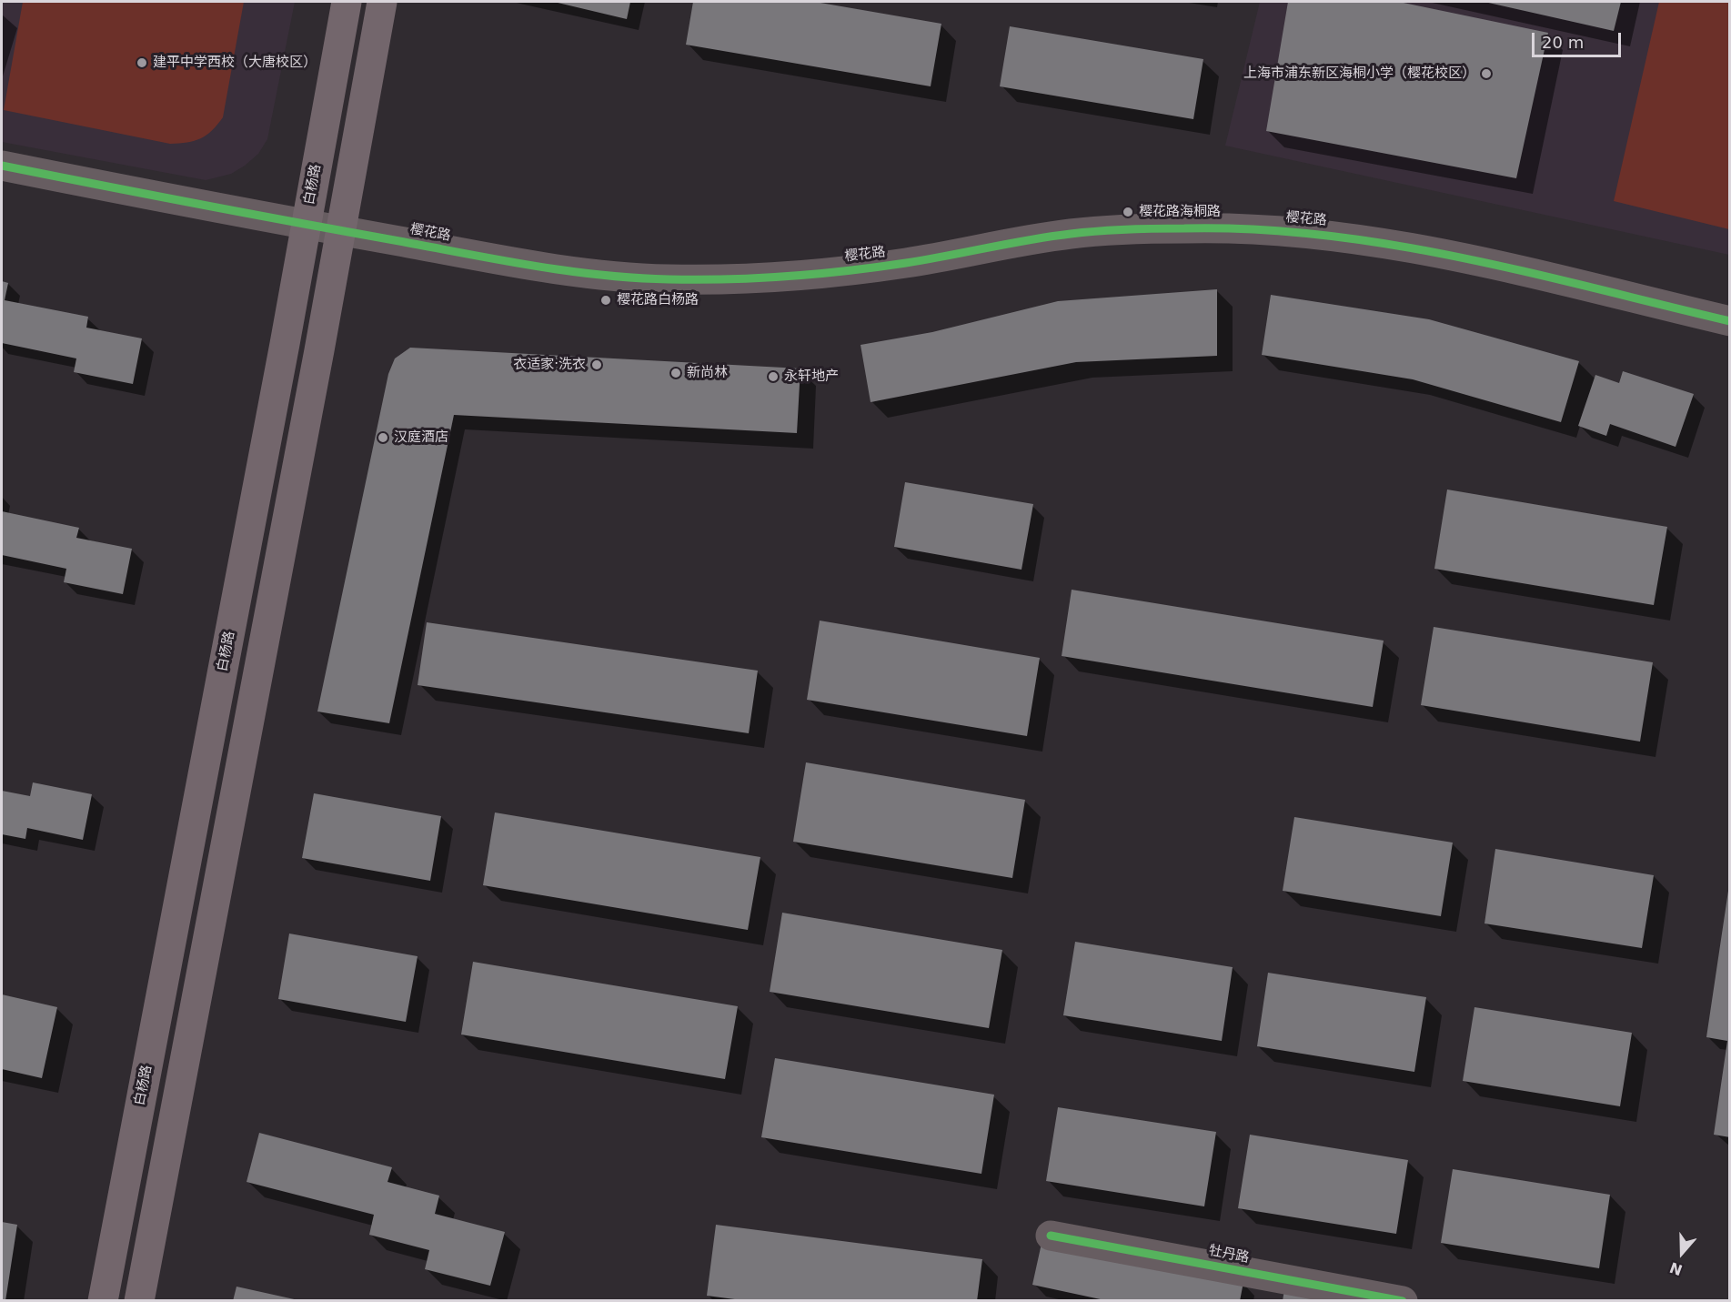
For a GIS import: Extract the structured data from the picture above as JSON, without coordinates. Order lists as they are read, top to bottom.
{
  "streets": {
    "main road": ["白杨路"],
    "street": ["樱花路", "牡丹路"]
  },
  "crossings": [
    ["白杨路", "樱花路"]
  ],
  "places": [
    "建平中学西校（大唐校区）",
    "上海市浦东新区海桐小学（樱花校区）",
    "樱花路海桐路",
    "樱花路白杨路",
    "衣适家·洗衣",
    "新尚林",
    "永轩地产",
    "汉庭酒店"
  ],
  "scale_bar": "20 m",
  "north": "bottom"
}
